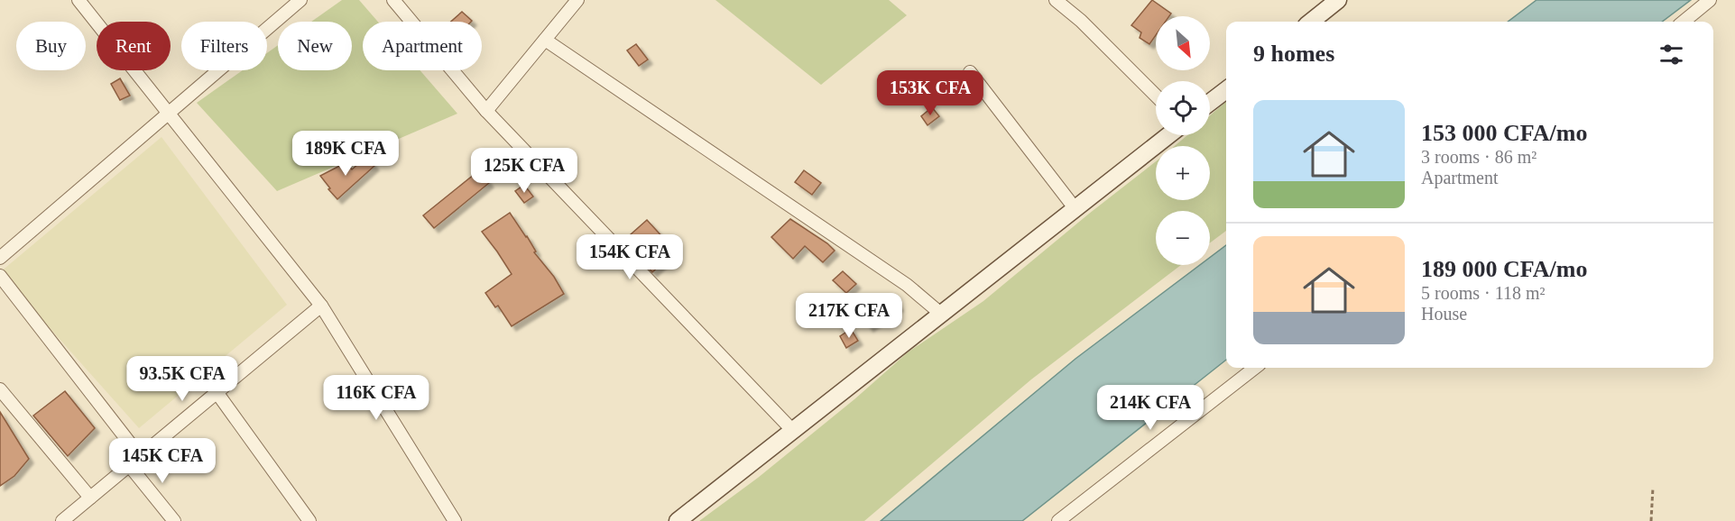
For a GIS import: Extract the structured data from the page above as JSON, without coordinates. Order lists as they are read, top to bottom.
{
  "north": "bottom right",
  "page": {
    "map_buttons": ["+", "−"],
    "chip": [
      "Buy",
      "Rent",
      "Filters",
      "New",
      "Apartment"
    ],
    "heading": "9 homes",
    "price": [
      "153K CFA",
      "189K CFA",
      "125K CFA",
      "154K CFA",
      "217K CFA",
      "93.5K CFA",
      "116K CFA",
      "214K CFA",
      "145K CFA"
    ],
    "list": [
      {
        "name": "153 000 CFA/mo",
        "note": "3 rooms · 86 m² · Apartment"
      },
      {
        "name": "189 000 CFA/mo",
        "note": "5 rooms · 118 m² · House"
      }
    ]
  }
}
